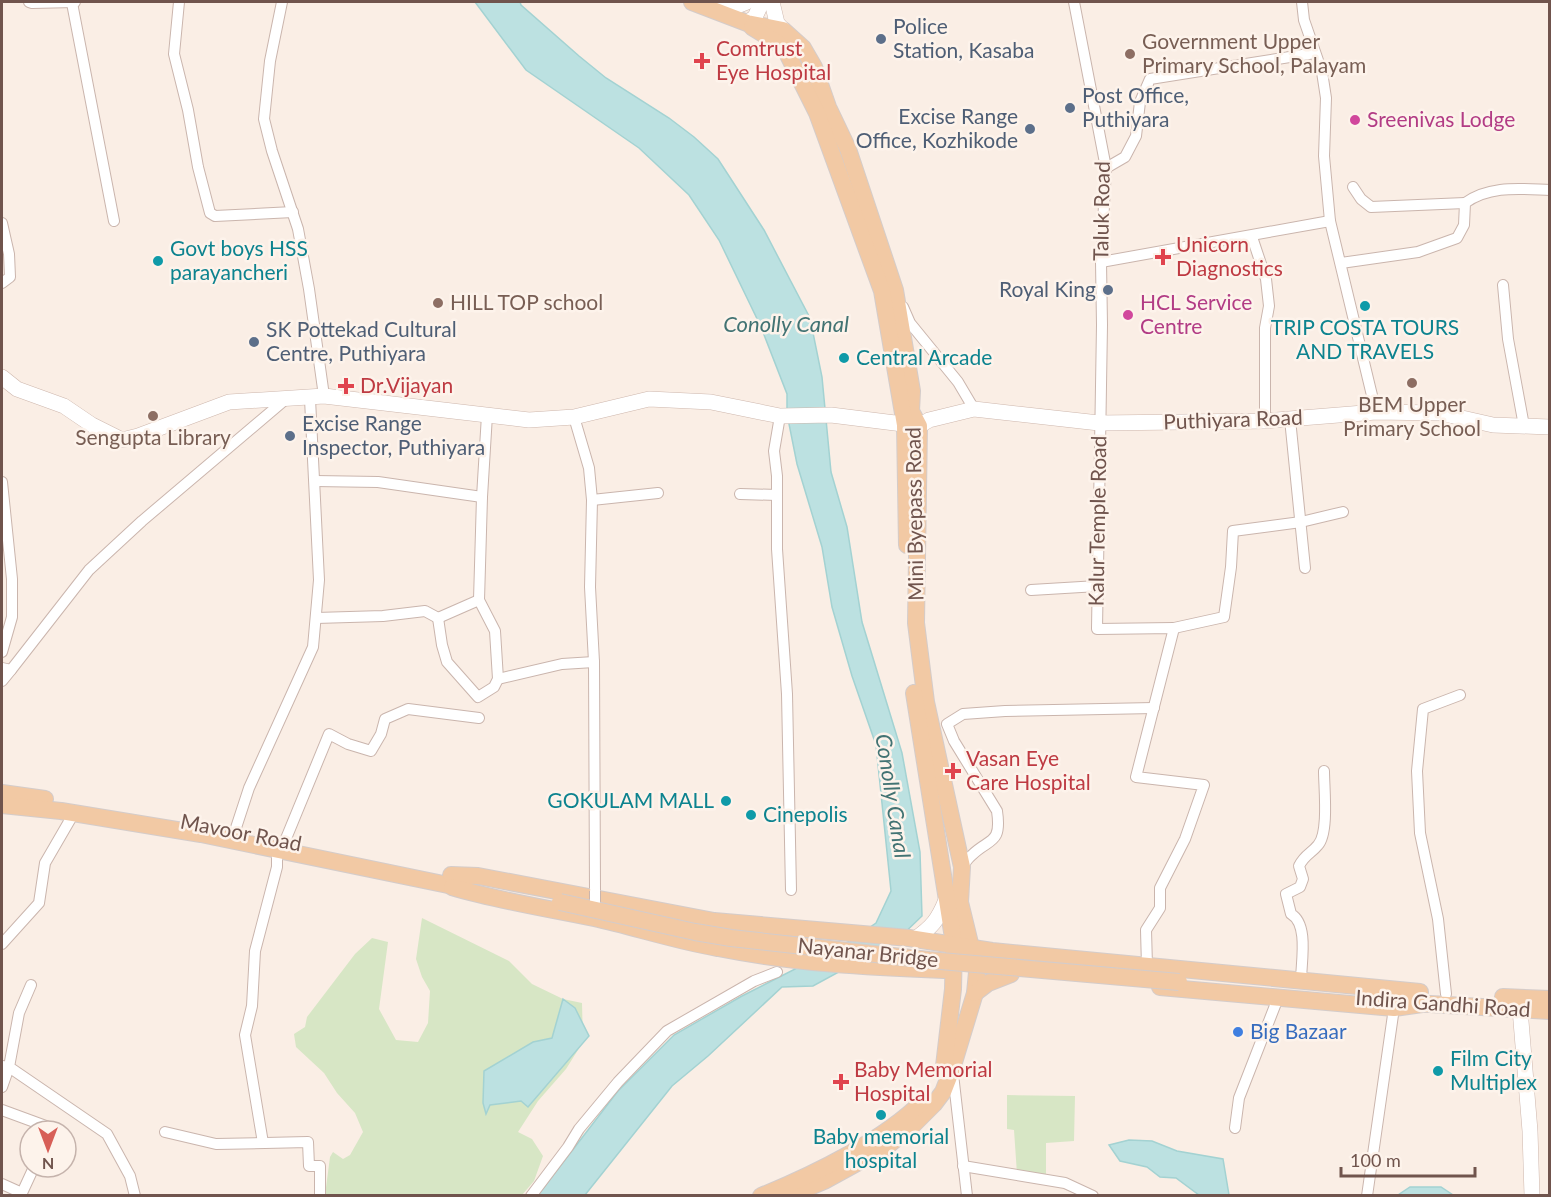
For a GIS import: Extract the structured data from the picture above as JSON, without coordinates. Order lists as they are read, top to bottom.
{
  "streets": {
    "main road": [
      "Mini Byepass Road",
      "Mavoor Road",
      "Nayanar Bridge",
      "Indira Gandhi Road"
    ],
    "street": ["Taluk Road", "Puthiyara Road", "Kalur Temple Road"]
  },
  "crossings": [
    ["Taluk Road", "Puthiyara Road"],
    ["Taluk Road", "Kalur Temple Road"],
    ["Puthiyara Road", "Mini Byepass Road"],
    ["Puthiyara Road", "Kalur Temple Road"],
    ["Mavoor Road", "Nayanar Bridge"],
    ["Nayanar Bridge", "Indira Gandhi Road"]
  ],
  "water": ["Conolly Canal"],
  "places": {
    "other": [
      "Police Station, Kasaba",
      "Government Upper Primary School, Palayam",
      "Post Office, Puthiyara",
      "Sreenivas Lodge",
      "Excise Range Office, Kozhikode",
      "Govt boys HSS parayancheri",
      "Royal King",
      "HILL TOP school",
      "TRIP COSTA TOURS AND TRAVELS",
      "HCL Service Centre",
      "SK Pottekad Cultural Centre, Puthiyara",
      "Central Arcade",
      "BEM Upper Primary School",
      "Sengupta Library",
      "Excise Range Inspector, Puthiyara",
      "GOKULAM MALL",
      "Cinepolis",
      "Big Bazaar",
      "Film City Multiplex",
      "Baby memorial hospital"
    ],
    "health": [
      "Comtrust Eye Hospital",
      "Unicorn Diagnostics",
      "Dr.Vijayan",
      "Vasan Eye Care Hospital",
      "Baby Memorial Hospital"
    ]
  },
  "scale_bar": "100 m",
  "north": "bottom"
}
